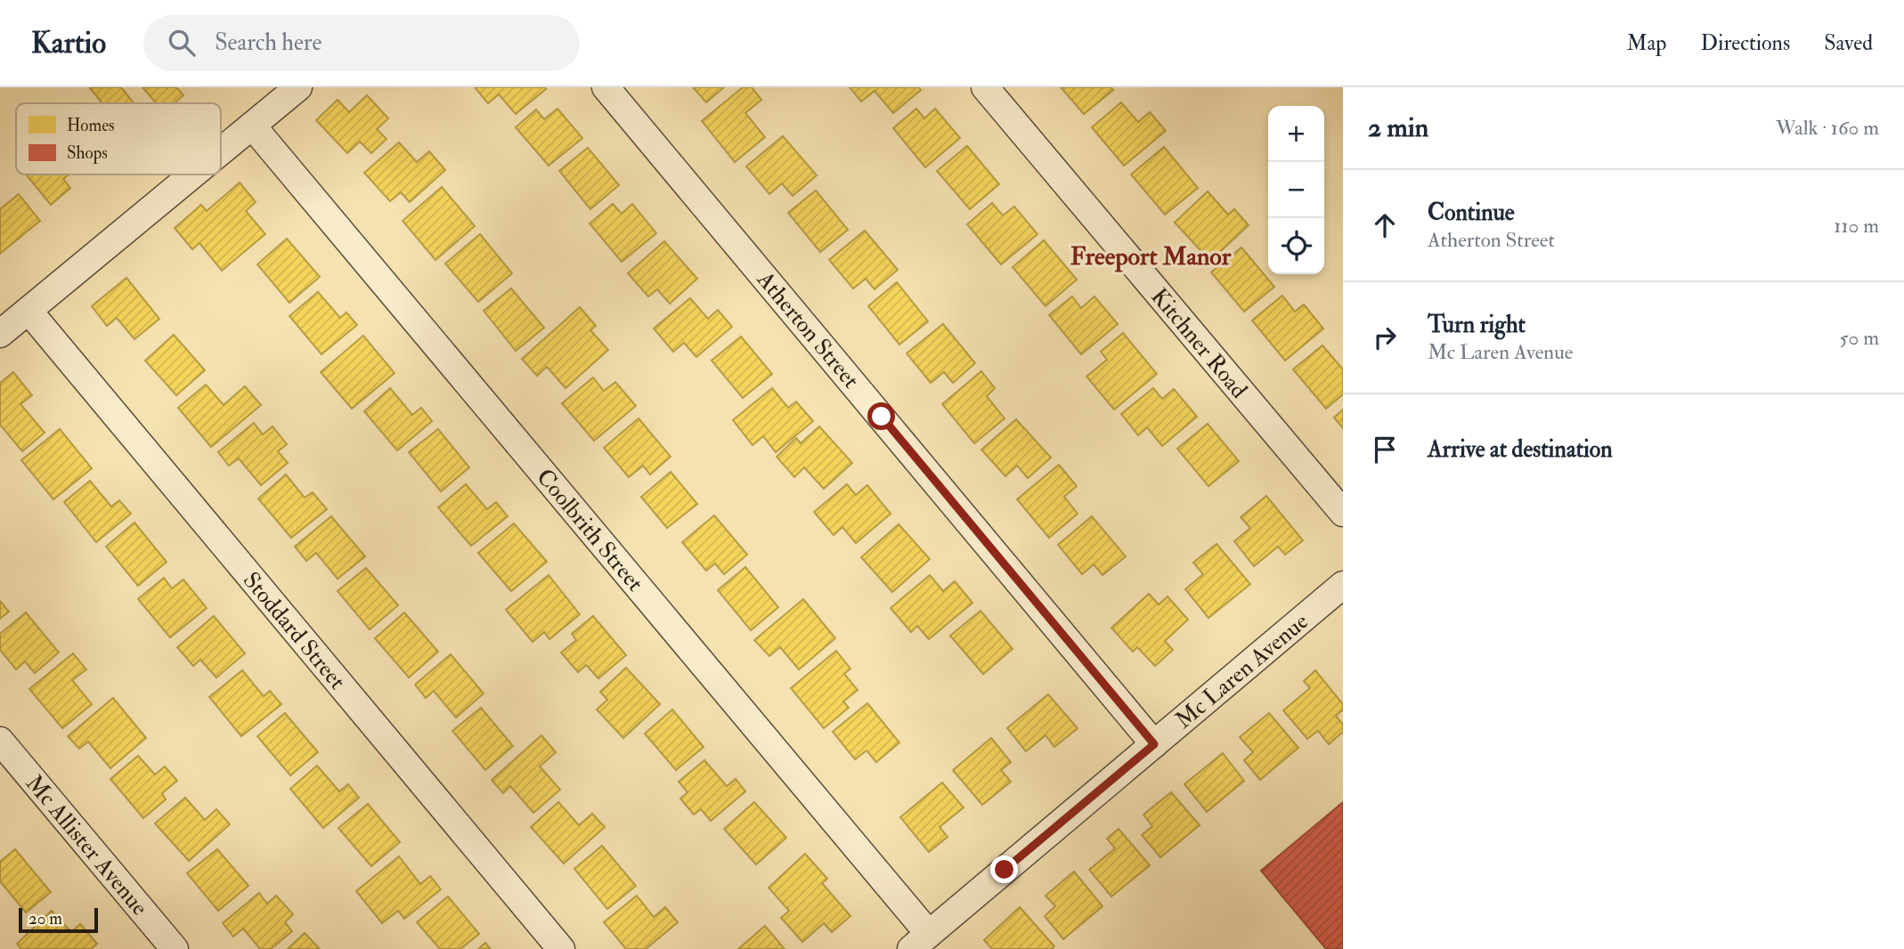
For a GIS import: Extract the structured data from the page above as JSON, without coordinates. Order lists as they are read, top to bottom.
{
  "streets": {
    "street": [
      "Atherton Street",
      "Kitchner Road",
      "Coolbrith Street",
      "Stoddard Street",
      "Mc Laren Avenue",
      "Mc Allister Avenue"
    ]
  },
  "crossings": [
    ["Atherton Street", "Mc Laren Avenue"],
    ["Coolbrith Street", "Mc Laren Avenue"]
  ],
  "districts": ["Freeport Manor"],
  "legend": ["Homes", "Shops"],
  "scale_bar": "20 m",
  "page": {
    "header": "Kartio",
    "search": "Search here",
    "nav": ["Map", "Directions", "Saved"],
    "heading": ["2 min", "Walk · 160 m"],
    "map_buttons": ["+", "−"],
    "list": [
      ["Continue", "Atherton Street", "110 m"],
      ["Turn right", "Mc Laren Avenue", "50 m"],
      "Arrive at destination"
    ],
    "scale": "20 m"
  }
}
